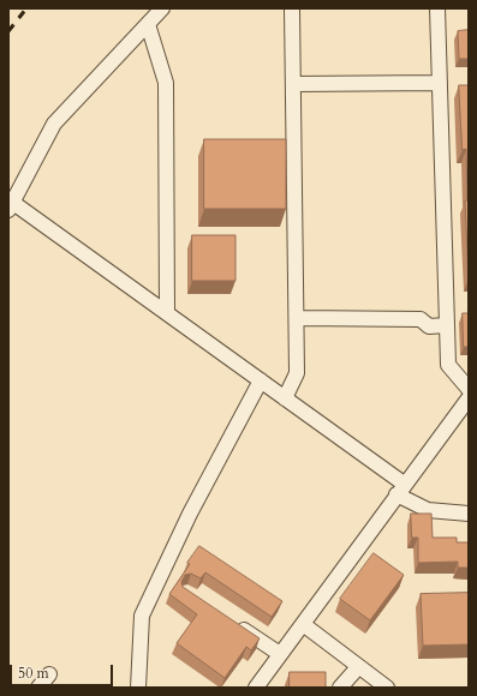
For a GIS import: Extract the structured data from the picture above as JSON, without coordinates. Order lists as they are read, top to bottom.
{
  "scale_bar": "50 m"
}
